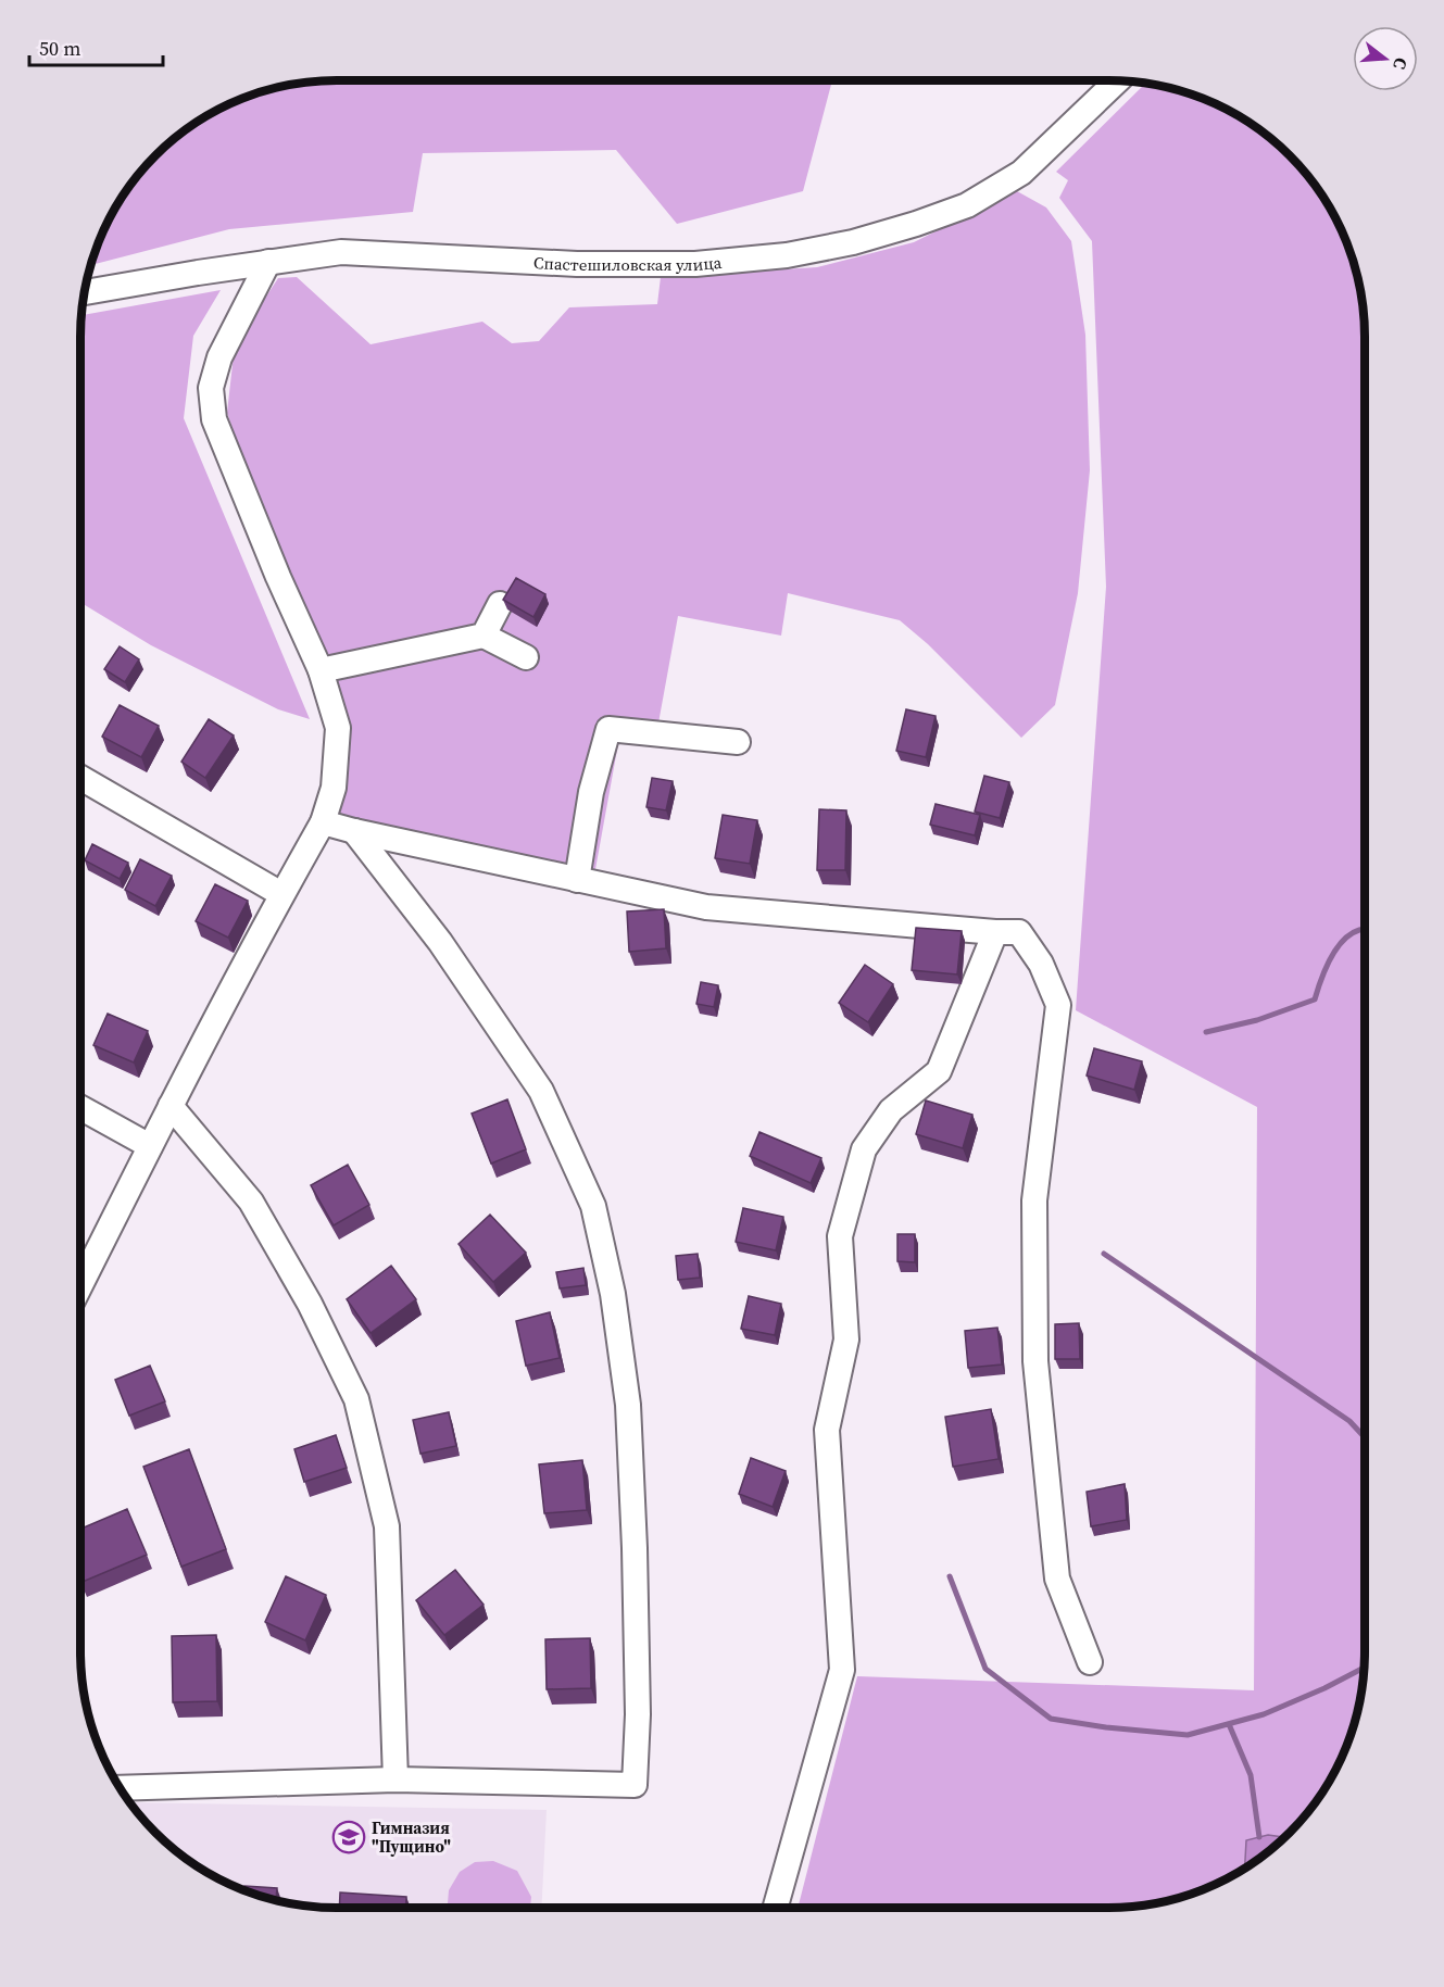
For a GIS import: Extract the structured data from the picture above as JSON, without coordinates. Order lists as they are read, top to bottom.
{
  "streets": {
    "street": ["Спастешиловская улица"]
  },
  "places": {
    "school or university": ["Гимназия \"Пущино\""]
  },
  "scale_bar": "50 m",
  "north": "right"
}
